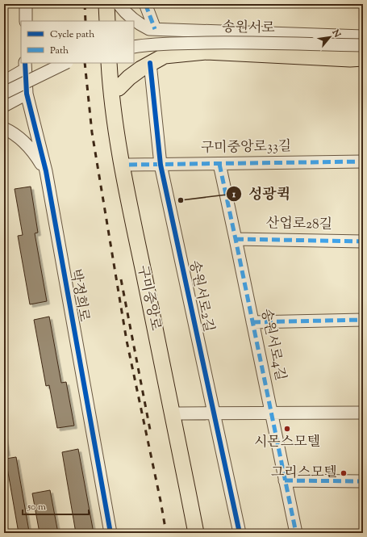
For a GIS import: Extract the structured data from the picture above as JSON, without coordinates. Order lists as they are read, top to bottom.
{
  "streets": {
    "main road": ["구미중앙로"],
    "street": [
      "송원서로",
      "구미중앙로33길",
      "산업로28길",
      "박정희로",
      "송원서로2길",
      "송원서로4길"
    ]
  },
  "crossings": [
    ["구미중앙로33길", "송원서로2길"],
    ["구미중앙로33길", "구미중앙로"],
    ["구미중앙로33길", "송원서로4길"],
    ["산업로28길", "송원서로4길"]
  ],
  "places": ["성광퀵", "시몬스모텔", "그리스모텔"],
  "legend": ["Cycle path", "Path"],
  "scale_bar": "50 m",
  "north": "top right"
}
